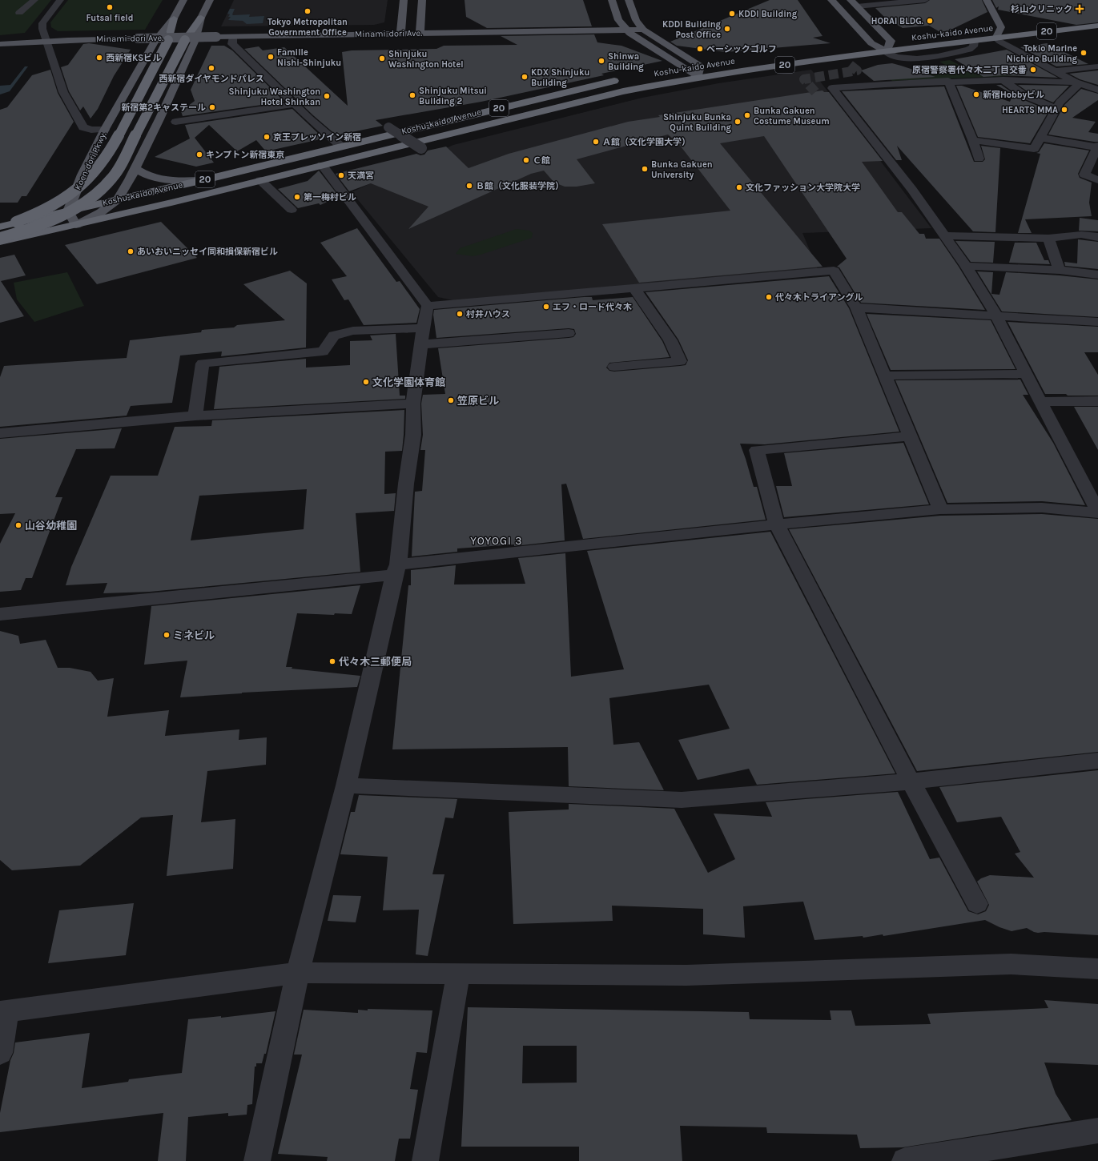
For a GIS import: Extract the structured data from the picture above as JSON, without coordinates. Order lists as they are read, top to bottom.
{
  "streets": {
    "highway": ["20", "Koshu-kaido Avenue"],
    "main road": ["Minami-dori Ave.", "Koen-dori Pkwy."]
  },
  "crossings": [
    ["20", "Koshu-kaido Avenue"],
    ["Koshu-kaido Avenue", "Koen-dori Pkwy."]
  ],
  "districts": ["YOYOGI 3"],
  "places": {
    "other": [
      "Futsal field",
      "Tokyo Metropolitan Government Office",
      "KDDI Building",
      "HORAI BLDG.",
      "KDDI Building Post Office",
      "ベーシックゴルフ",
      "Tokio Marine Nichido Building",
      "Famille Nishi-Shinjuku",
      "西新宿KSビル",
      "Shinjuku Washington Hotel",
      "Shinwa Building",
      "西新宿ダイヤモンドパレス",
      "原宿警察署代々木二丁目交番",
      "KDX Shinjuku Building",
      "新宿Hobbyビル",
      "Shinjuku Mitsui Building 2",
      "Shinjuku Washington Hotel Shinkan",
      "新宿第2キャステール",
      "HEARTS MMA",
      "Bunka Gakuen Costume Museum",
      "Shinjuku Bunka Quint Building",
      "京王プレッソイン新宿",
      "Ａ館（文化学園大学）",
      "キンプトン新宿東京",
      "Ｃ館",
      "Bunka Gakuen University",
      "天満宮",
      "Ｂ館（文化服装学院）",
      "文化ファッション大学院大学",
      "第一梅村ビル",
      "あいおいニッセイ同和損保新宿ビル",
      "代々木トライアングル",
      "エフ・ロード代々木",
      "村井ハウス",
      "文化学園体育館",
      "笠原ビル",
      "山谷幼稚園",
      "ミネビル",
      "代々木三郵便局"
    ],
    "health": ["杉山クリニック"]
  }
}
